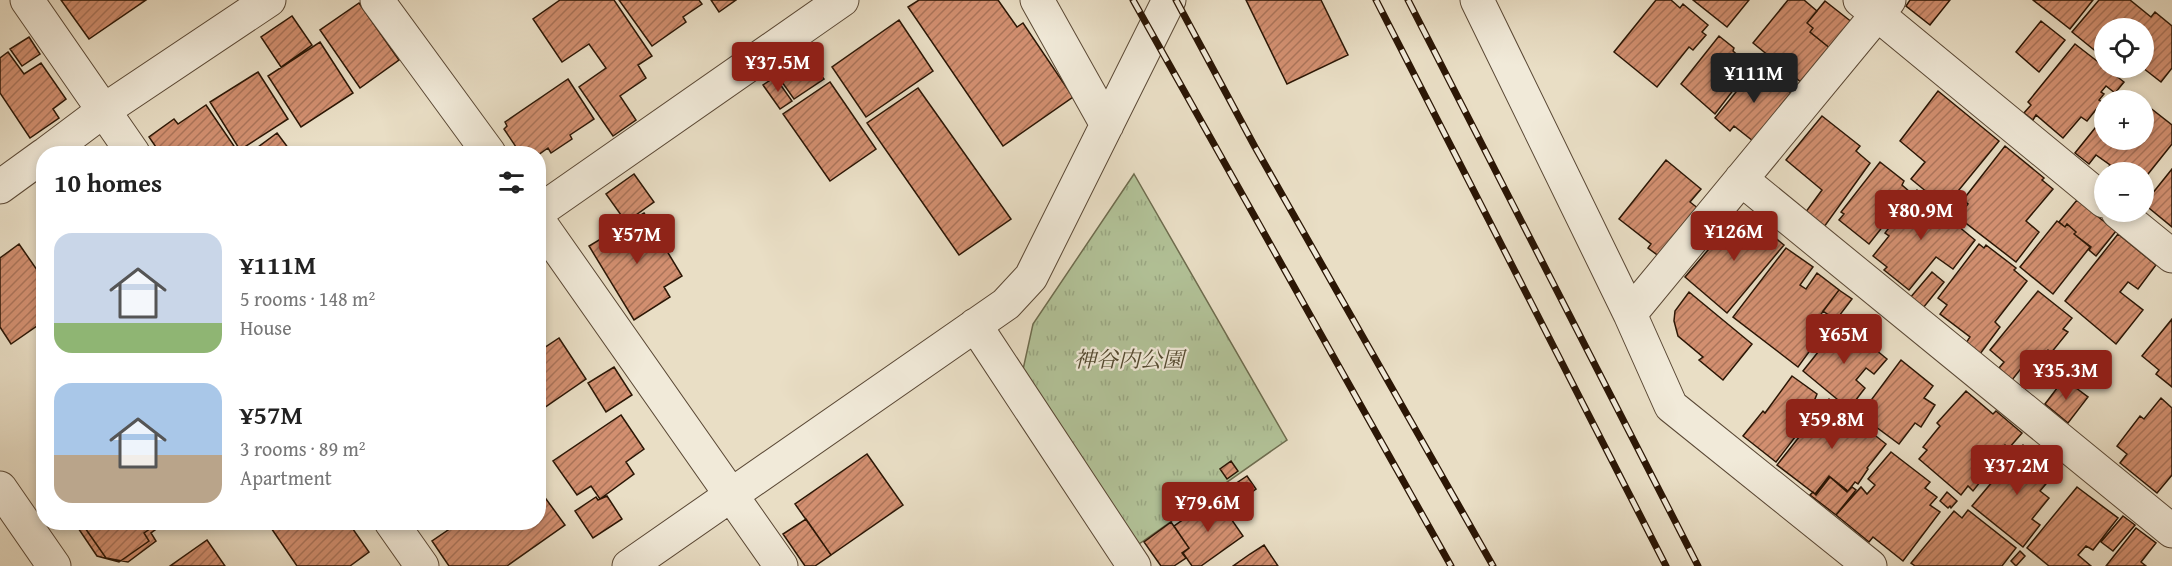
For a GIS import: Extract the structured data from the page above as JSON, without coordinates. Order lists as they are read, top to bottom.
{
  "parks": ["神谷内公園"],
  "page": {
    "map_buttons": ["+", "−"],
    "price": [
      "¥37.5M",
      "¥111M",
      "¥80.9M",
      "¥126M",
      "¥57M",
      "¥65M",
      "¥35.3M",
      "¥59.8M",
      "¥37.2M",
      "¥79.6M"
    ],
    "heading": "10 homes",
    "list": [
      {
        "name": "¥111M",
        "note": "5 rooms · 148 m² · House"
      },
      {
        "name": "¥57M",
        "note": "3 rooms · 89 m² · Apartment"
      }
    ]
  }
}
